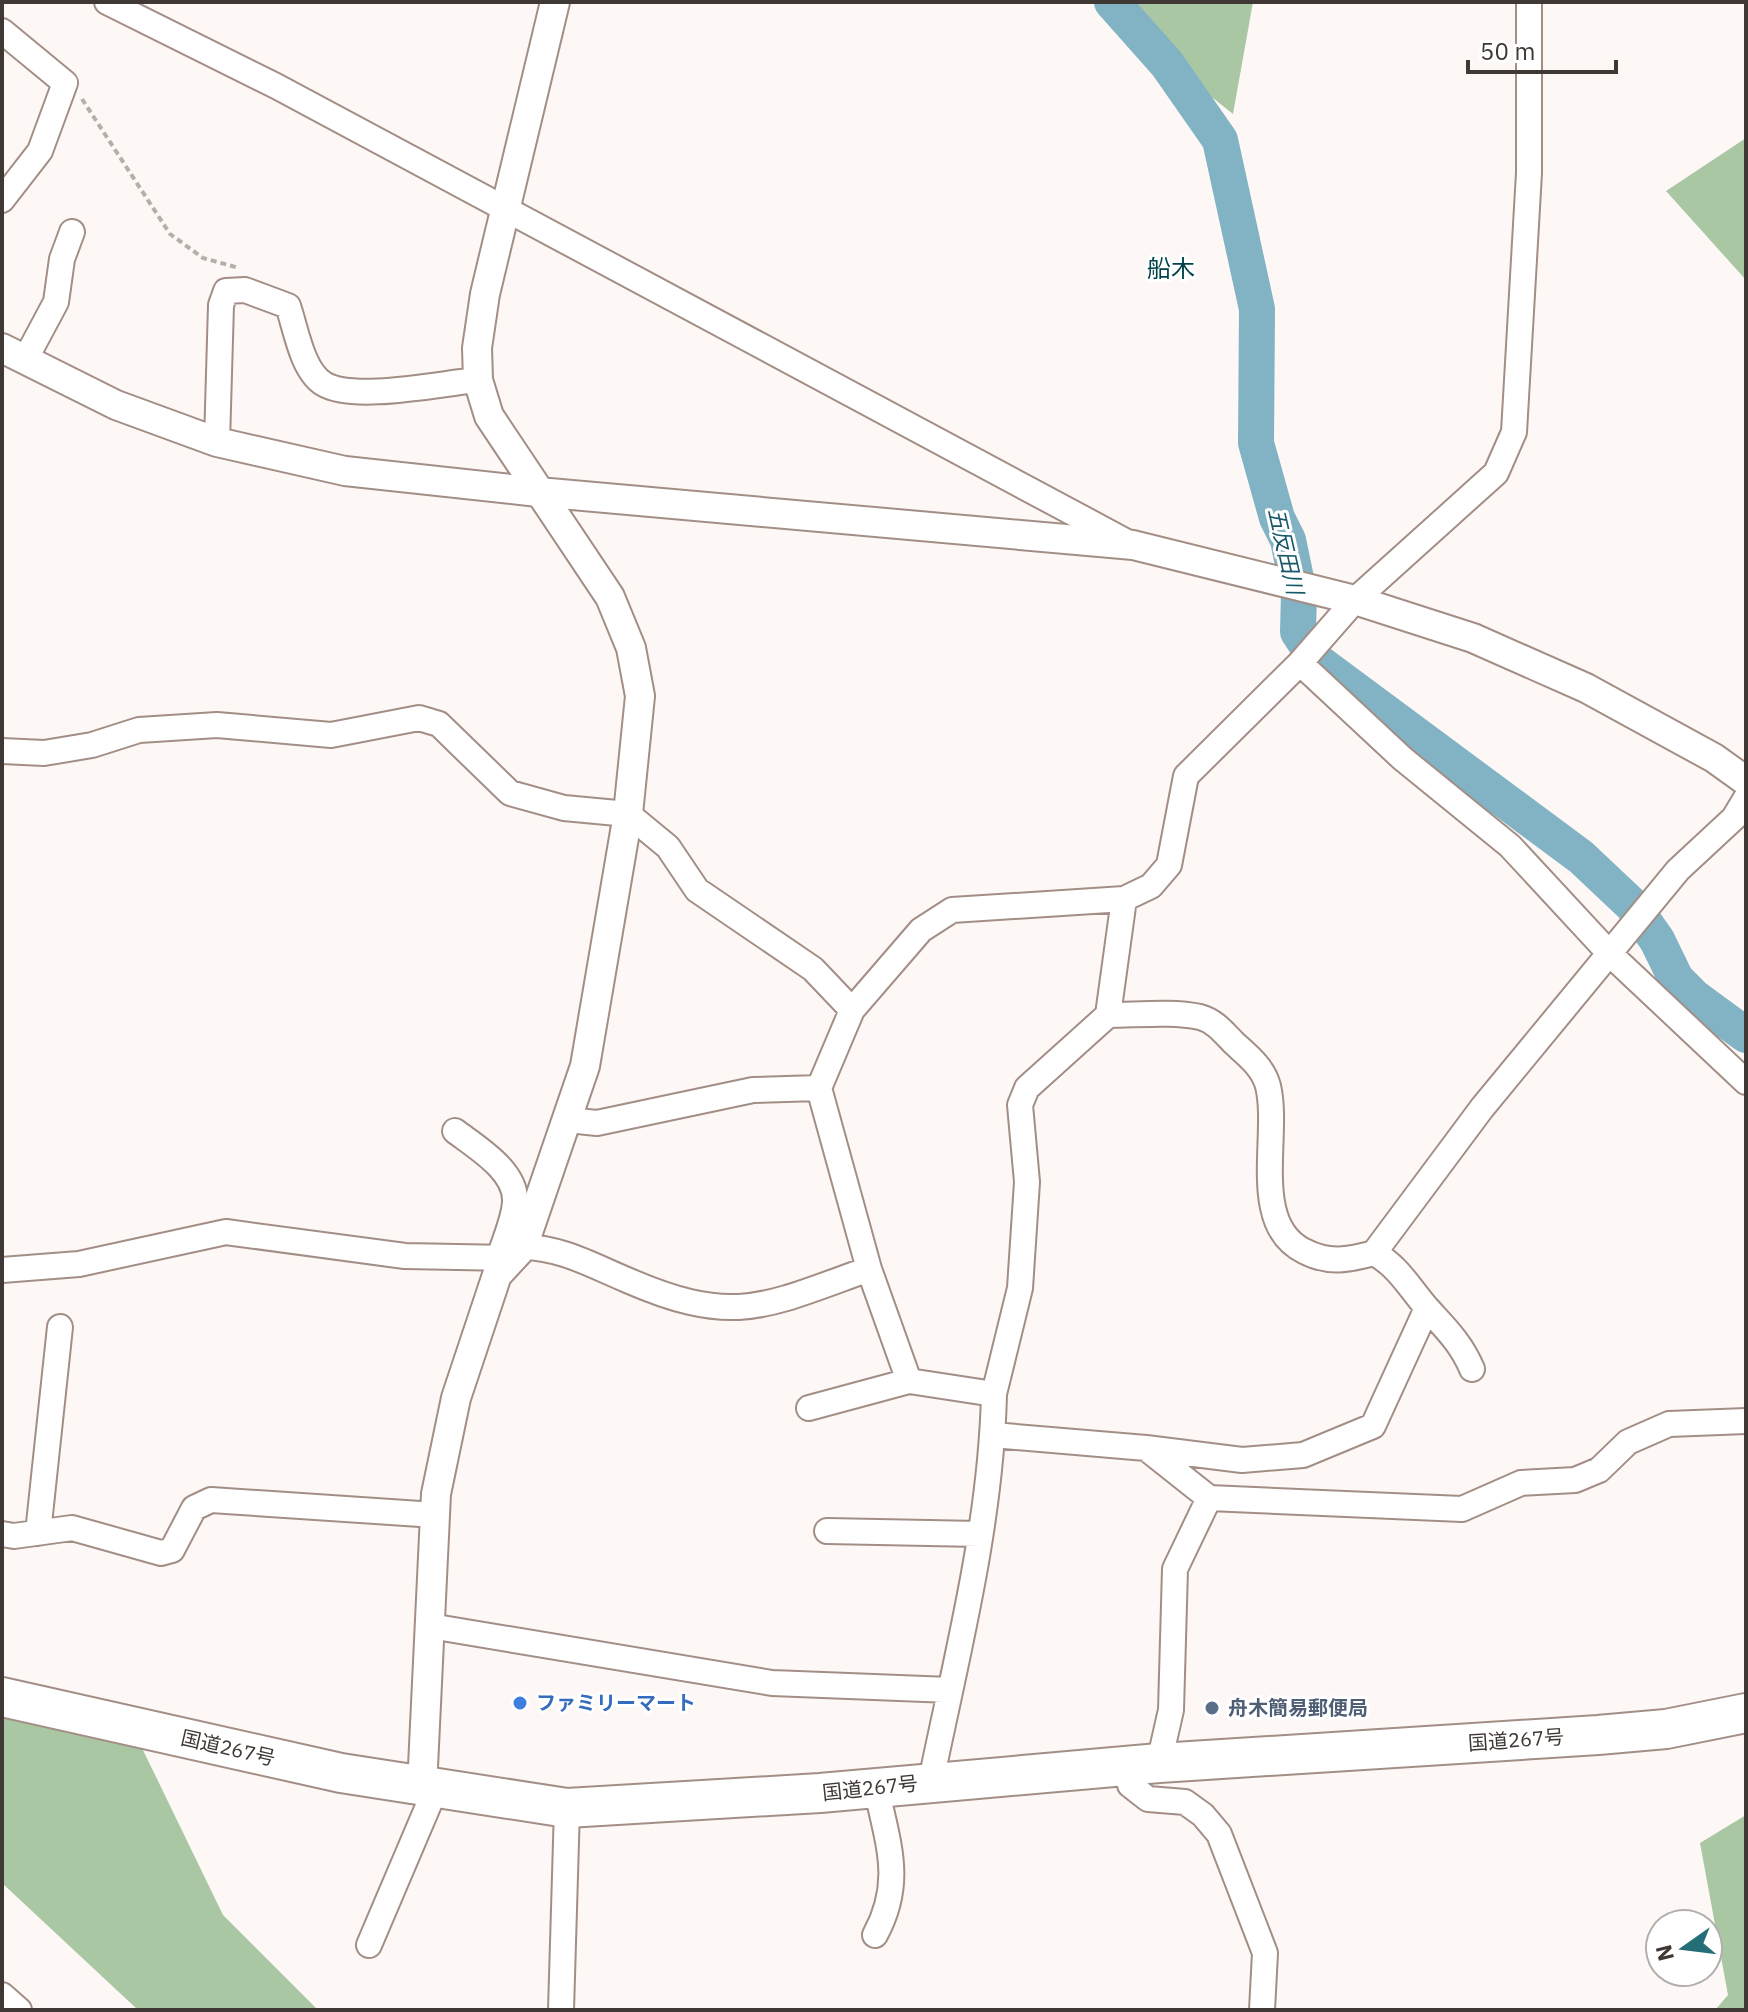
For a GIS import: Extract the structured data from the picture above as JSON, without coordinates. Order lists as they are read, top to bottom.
{
  "streets": {
    "highway": ["国道267号"]
  },
  "districts": ["船木"],
  "water": ["五反田川"],
  "places": ["ファミリーマート", "舟木簡易郵便局"],
  "scale_bar": "50 m",
  "north": "left"
}
